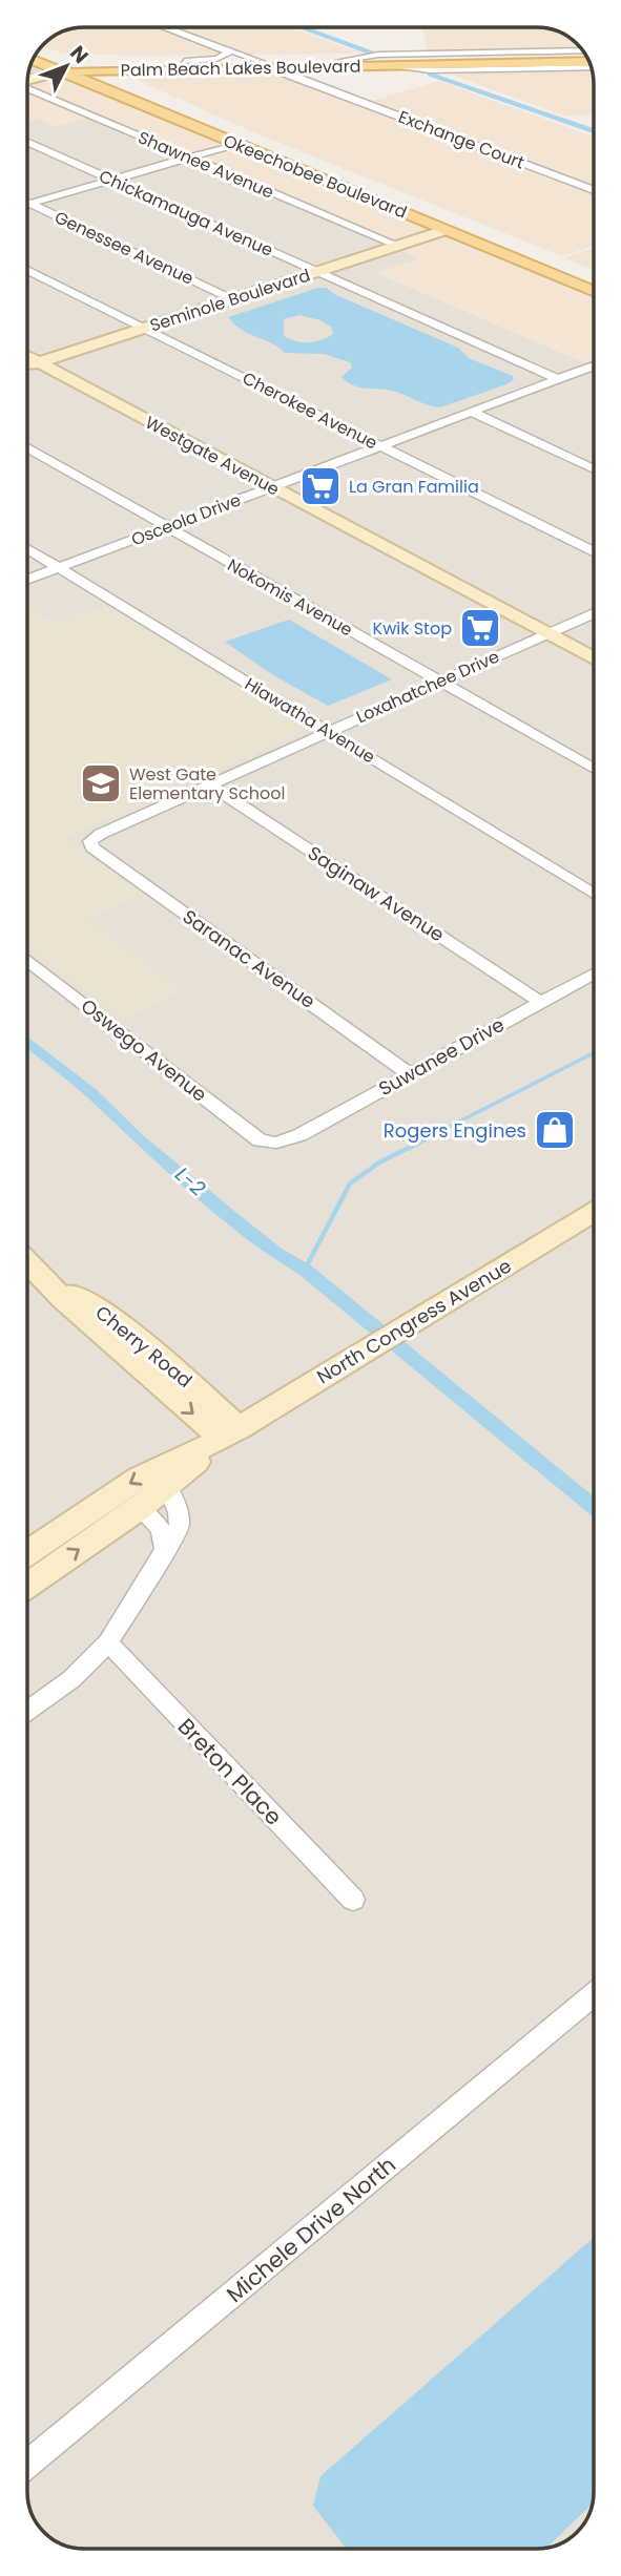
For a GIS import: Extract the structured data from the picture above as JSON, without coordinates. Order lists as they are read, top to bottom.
{
  "streets": {
    "main road": ["Palm Beach Lakes Boulevard", "Okeechobee Boulevard"],
    "street": [
      "Exchange Court",
      "Shawnee Avenue",
      "Chickamauga Avenue",
      "Genessee Avenue",
      "Seminole Boulevard",
      "Cherokee Avenue",
      "Westgate Avenue",
      "Osceola Drive",
      "Nokomis Avenue",
      "Loxahatchee Drive",
      "Hiawatha Avenue",
      "Saginaw Avenue",
      "Saranac Avenue",
      "Oswego Avenue",
      "Suwanee Drive",
      "North Congress Avenue",
      "Cherry Road",
      "Breton Place",
      "Michele Drive North"
    ]
  },
  "crossings": [
    ["Palm Beach Lakes Boulevard", "Exchange Court"],
    ["Palm Beach Lakes Boulevard", "Okeechobee Boulevard"],
    ["Shawnee Avenue", "Seminole Boulevard"],
    ["Okeechobee Boulevard", "Seminole Boulevard"],
    ["Chickamauga Avenue", "Seminole Boulevard"],
    ["Chickamauga Avenue", "Osceola Drive"],
    ["Genessee Avenue", "Seminole Boulevard"],
    ["Seminole Boulevard", "Cherokee Avenue"],
    ["Seminole Boulevard", "Westgate Avenue"],
    ["Cherokee Avenue", "Osceola Drive"],
    ["Westgate Avenue", "Osceola Drive"],
    ["Westgate Avenue", "Loxahatchee Drive"],
    ["Osceola Drive", "Nokomis Avenue"],
    ["Osceola Drive", "Hiawatha Avenue"],
    ["Nokomis Avenue", "Loxahatchee Drive"],
    ["Loxahatchee Drive", "Hiawatha Avenue"],
    ["Loxahatchee Drive", "Saginaw Avenue"],
    ["Loxahatchee Drive", "Saranac Avenue"],
    ["Saginaw Avenue", "Suwanee Drive"],
    ["Saranac Avenue", "Suwanee Drive"],
    ["Oswego Avenue", "Suwanee Drive"],
    ["North Congress Avenue", "Cherry Road"]
  ],
  "water": ["L-2"],
  "places": {
    "supermarket": ["La Gran Familia", "Kwik Stop"],
    "school or university": ["West Gate Elementary School"],
    "shop": ["Rogers Engines"]
  },
  "north": "top right"
}
